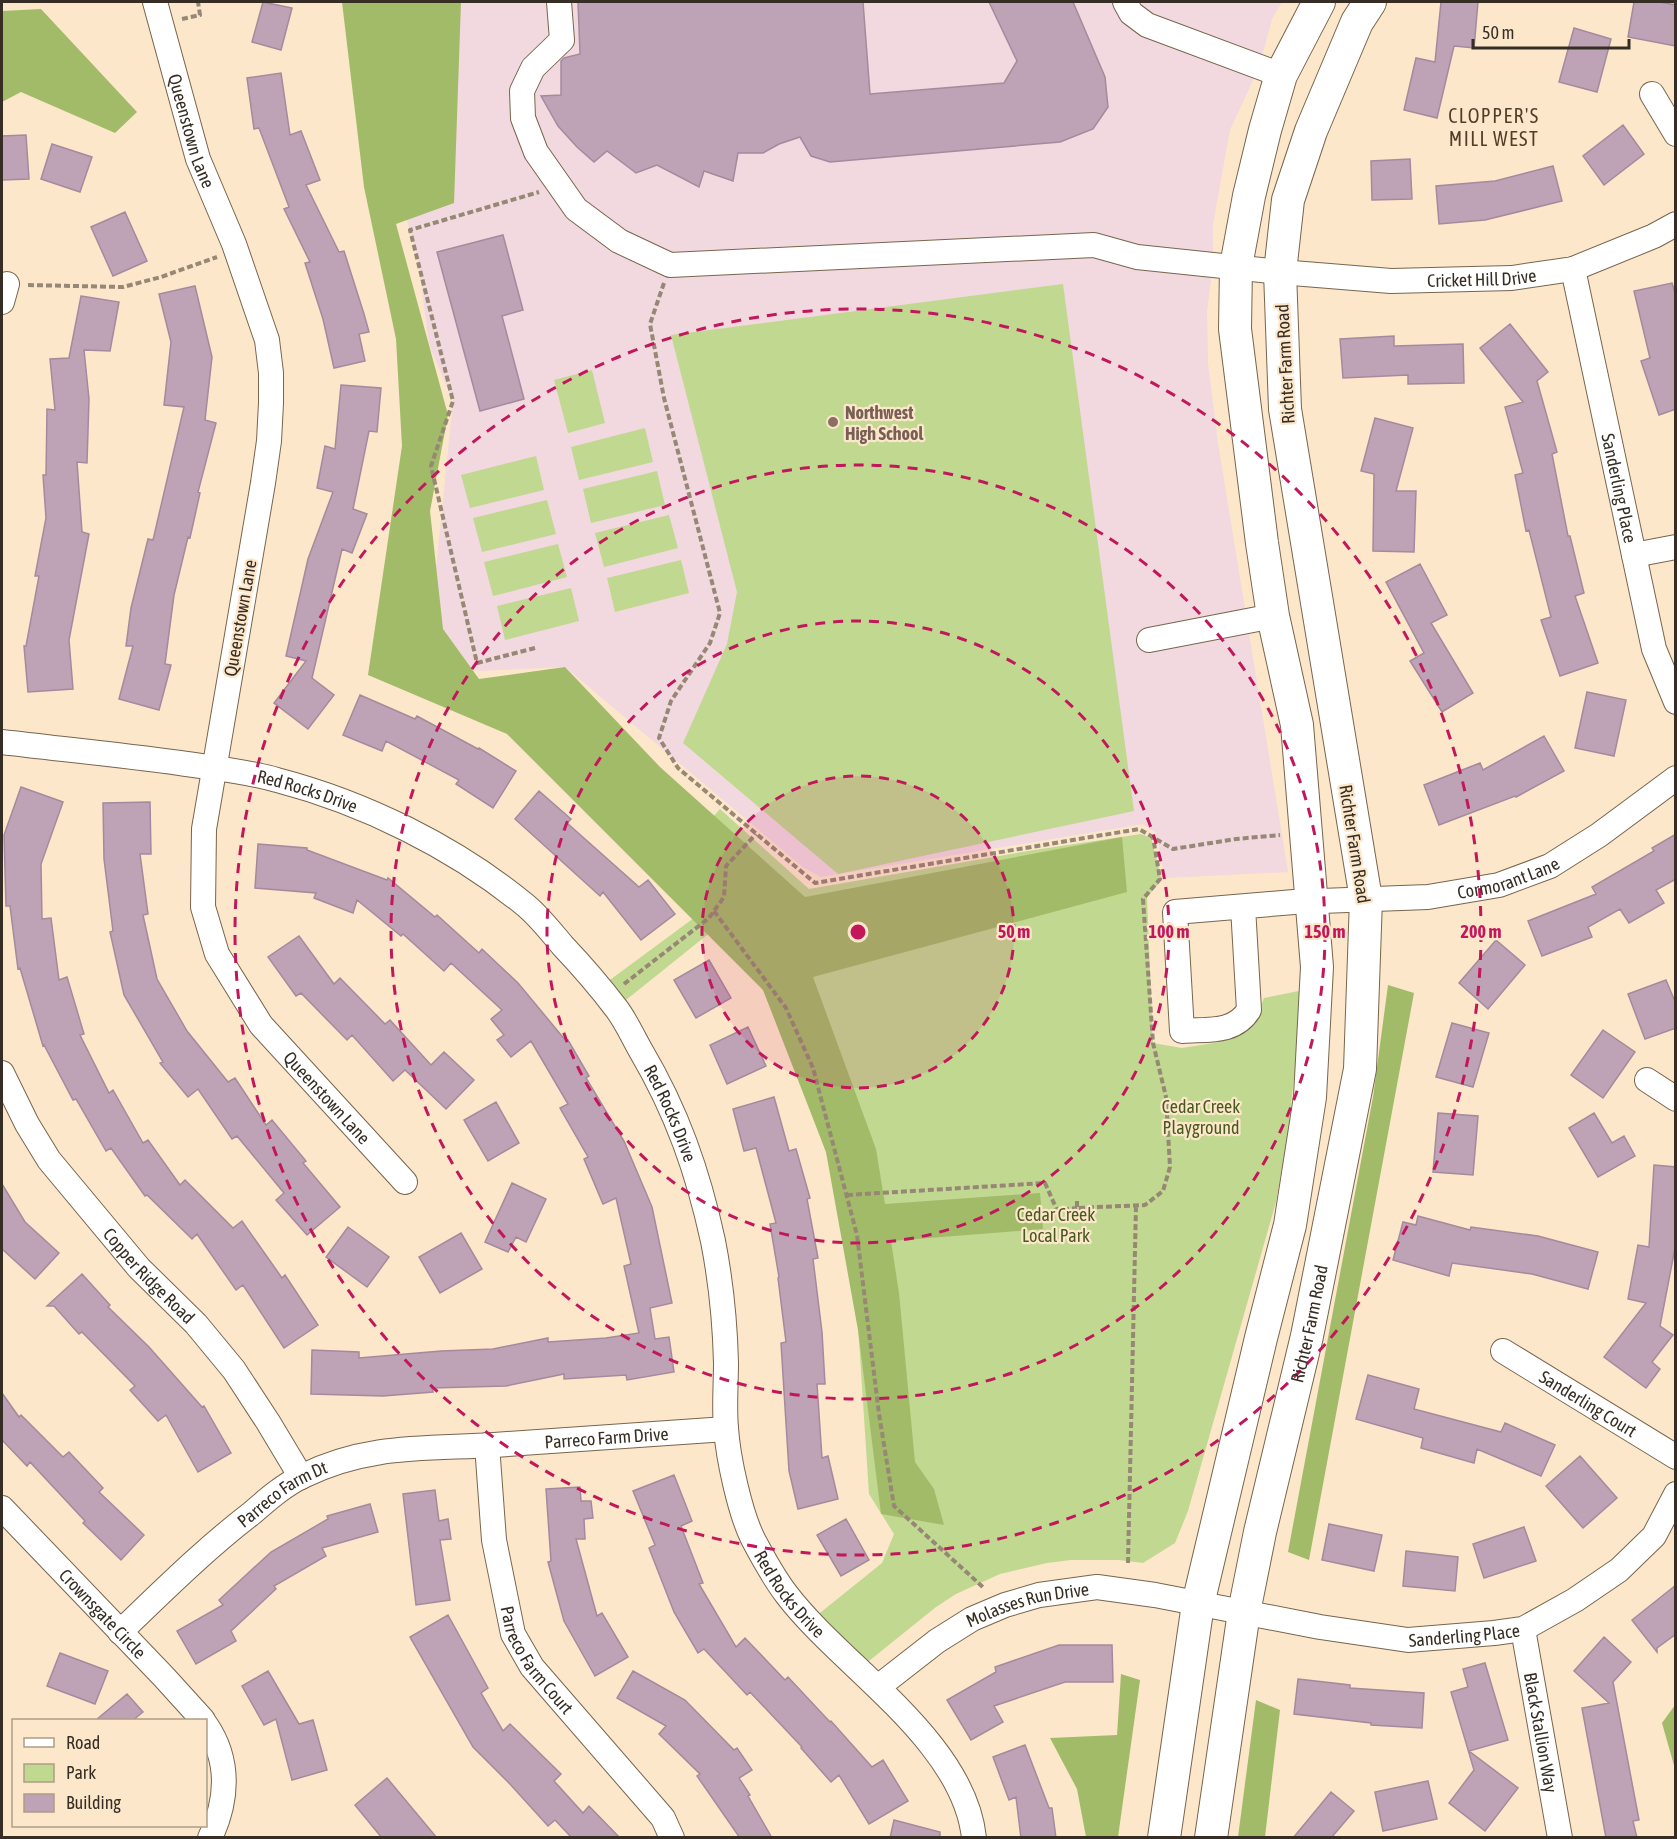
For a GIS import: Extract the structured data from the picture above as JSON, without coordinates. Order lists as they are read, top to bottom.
{
  "streets": {
    "main road": ["Richter Farm Road"],
    "street": [
      "Queenstown Lane",
      "Cricket Hill Drive",
      "Sanderling Place",
      "Red Rocks Drive",
      "Cormorant Lane",
      "Copper Ridge Road",
      "Sanderling Court",
      "Parreco Farm Drive",
      "Parreco Farm Dt",
      "Molasses Run Drive",
      "Crownsgate Circle",
      "Parreco Farm Court",
      "Black Stallion Way"
    ]
  },
  "crossings": [
    ["Queenstown Lane", "Red Rocks Drive"],
    ["Cricket Hill Drive", "Richter Farm Road"],
    ["Cricket Hill Drive", "Sanderling Place"],
    ["Richter Farm Road", "Sanderling Place"],
    ["Richter Farm Road", "Cormorant Lane"],
    ["Sanderling Place", "Molasses Run Drive"],
    ["Sanderling Place", "Black Stallion Way"],
    ["Red Rocks Drive", "Parreco Farm Drive"],
    ["Red Rocks Drive", "Molasses Run Drive"],
    ["Copper Ridge Road", "Parreco Farm Dt"],
    ["Parreco Farm Drive", "Parreco Farm Dt"],
    ["Parreco Farm Drive", "Parreco Farm Court"],
    ["Parreco Farm Dt", "Crownsgate Circle"],
    ["Parreco Farm Dt", "Parreco Farm Court"]
  ],
  "districts": ["CLOPPER'S MILL WEST"],
  "parks": ["Cedar Creek Playground", "Cedar Creek Local Park"],
  "places": ["Northwest High School"],
  "legend": ["Road", "Park", "Building"],
  "scale_bar": "50 m",
  "rings": [
    "50 m",
    "100 m",
    "150 m",
    "200 m"
  ]
}
